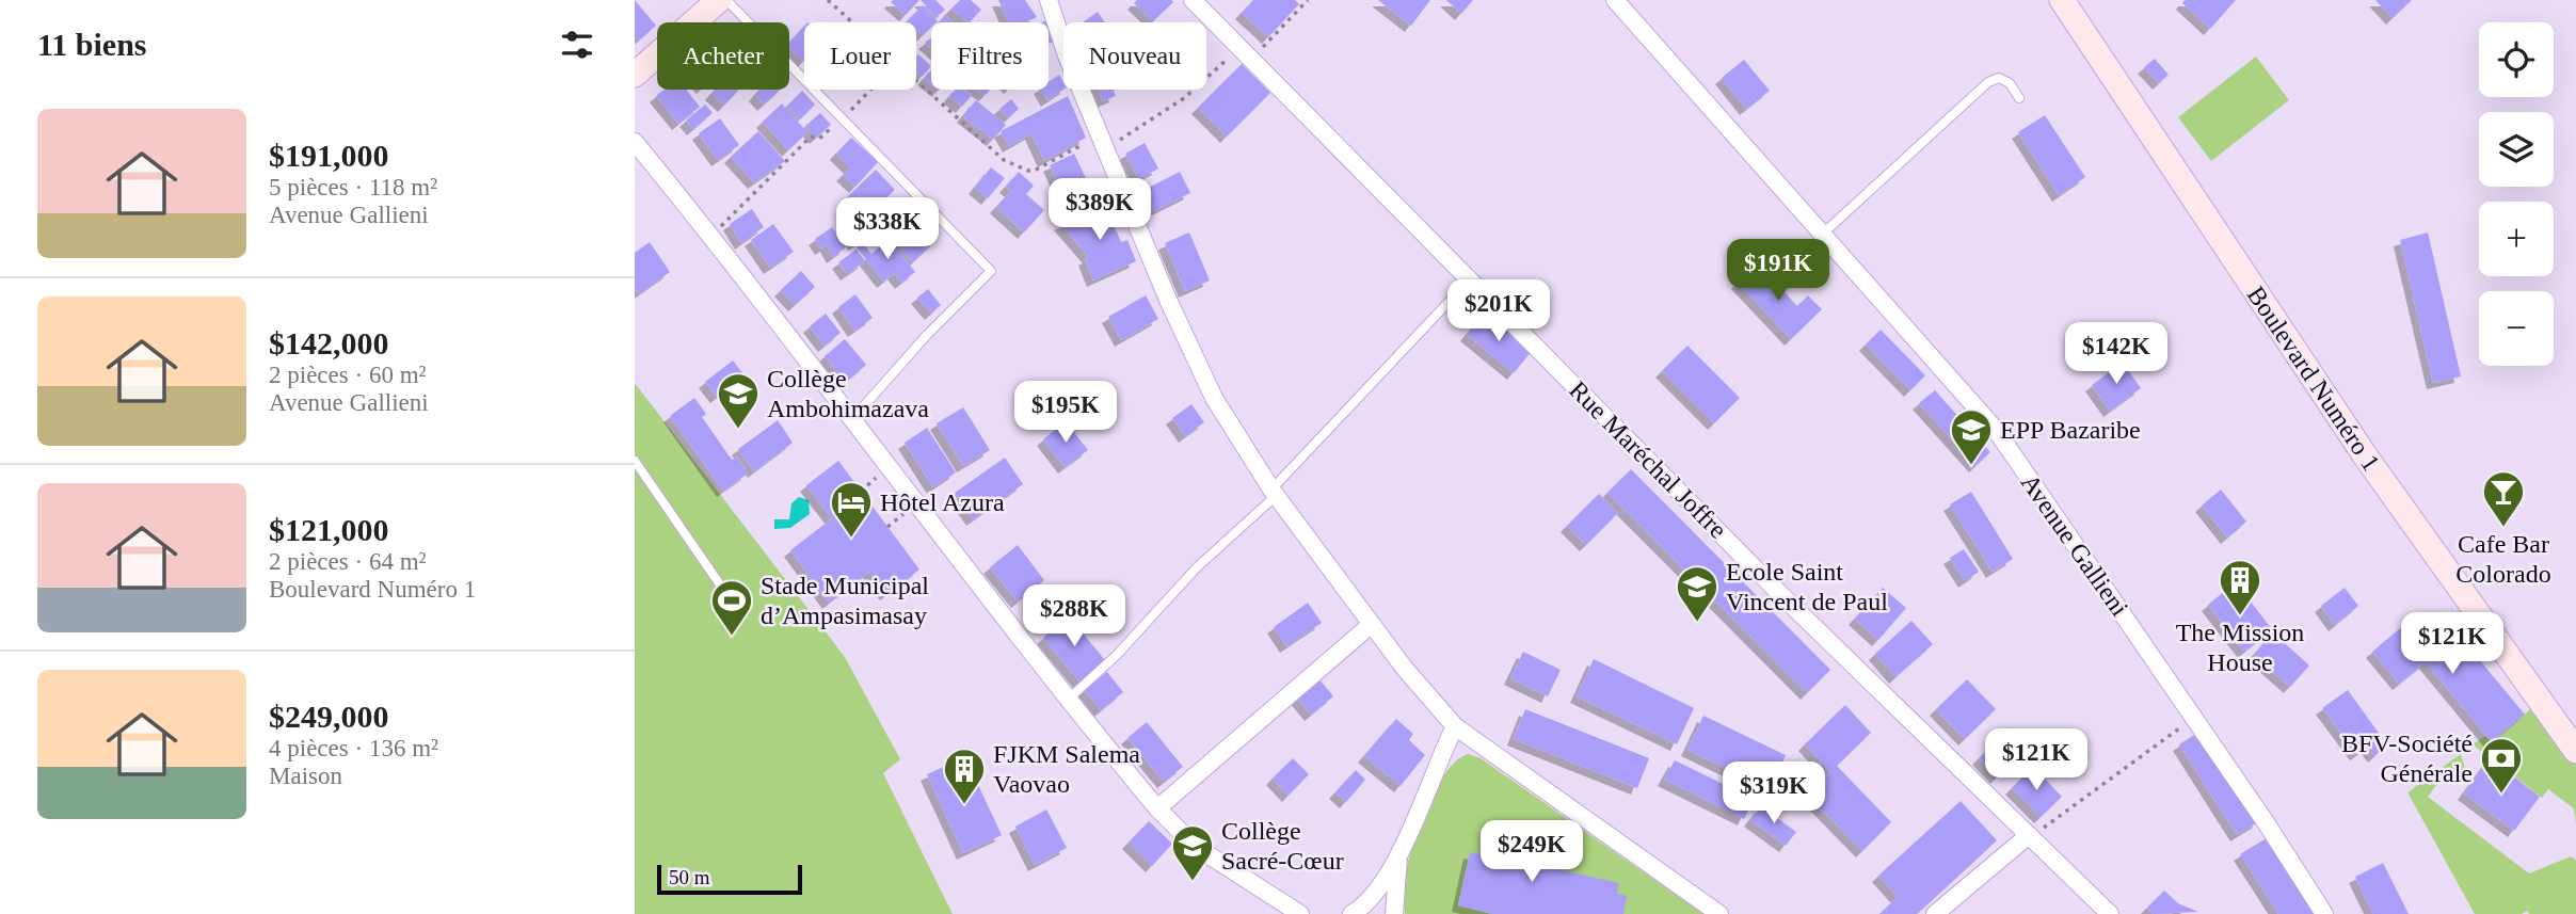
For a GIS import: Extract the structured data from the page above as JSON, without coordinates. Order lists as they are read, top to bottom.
{
  "streets": {
    "main road": ["Boulevard Numéro 1"],
    "street": ["Rue Maréchal Joffre", "Avenue Gallieni"]
  },
  "places": {
    "school or university": [
      "Collège Ambohimazava",
      "EPP Bazaribe",
      "Ecole Saint Vincent de Paul",
      "Collège Sacré-Cœur"
    ],
    "bar": ["Cafe Bar Colorado"],
    "hotel": ["Hôtel Azura"],
    "building": ["The Mission House", "FJKM Salema Vaovao"],
    "sports": ["Stade Municipal d’Ampasimasay"],
    "bank": ["BFV-Société Générale"]
  },
  "scale_bar": "50 m",
  "page": {
    "heading": "11 biens",
    "map_buttons": ["+", "−"],
    "chip": [
      "Acheter",
      "Louer",
      "Filtres",
      "Nouveau"
    ],
    "list": [
      {
        "name": "$191,000",
        "note": "5 pièces · 118 m² · Avenue Gallieni"
      },
      {
        "name": "$142,000",
        "note": "2 pièces · 60 m² · Avenue Gallieni"
      },
      {
        "name": "$121,000",
        "note": "2 pièces · 64 m² · Boulevard Numéro 1"
      },
      {
        "name": "$249,000",
        "note": "4 pièces · 136 m² · Maison"
      }
    ],
    "price": [
      "$389K",
      "$338K",
      "$191K",
      "$201K",
      "$142K",
      "$195K",
      "$288K",
      "$121K",
      "$121K",
      "$319K",
      "$249K"
    ],
    "scale": "50 m"
  }
}
